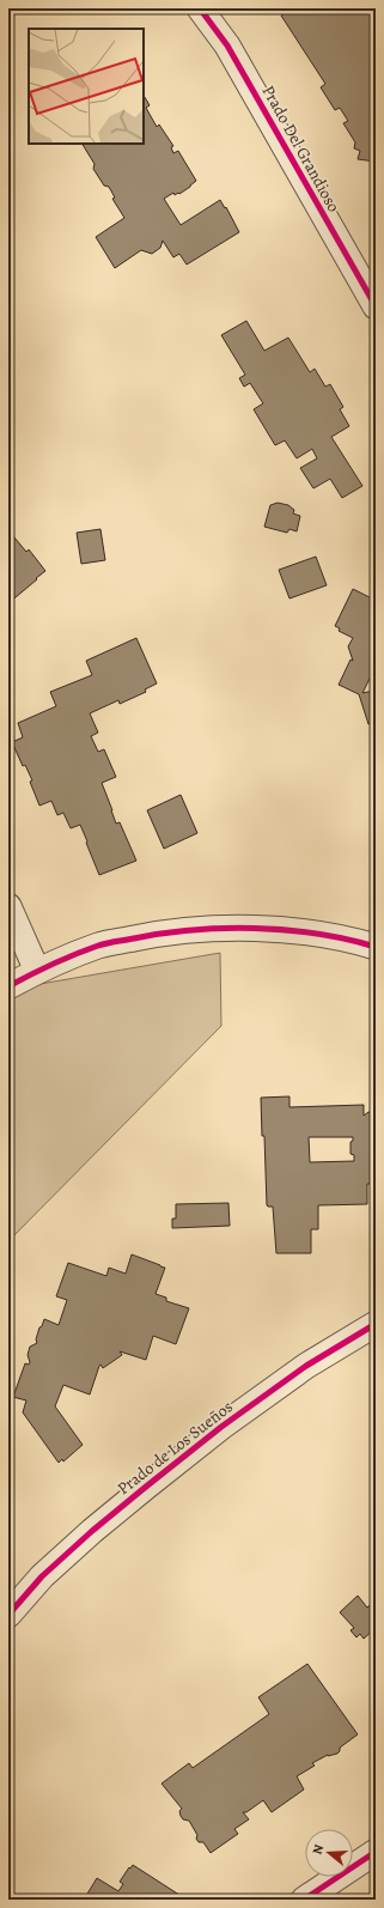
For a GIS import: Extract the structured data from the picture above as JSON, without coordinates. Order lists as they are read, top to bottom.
{
  "streets": {
    "street": ["Prado Del Grandioso", "Prado de Los Sueños"]
  },
  "north": "left"
}
